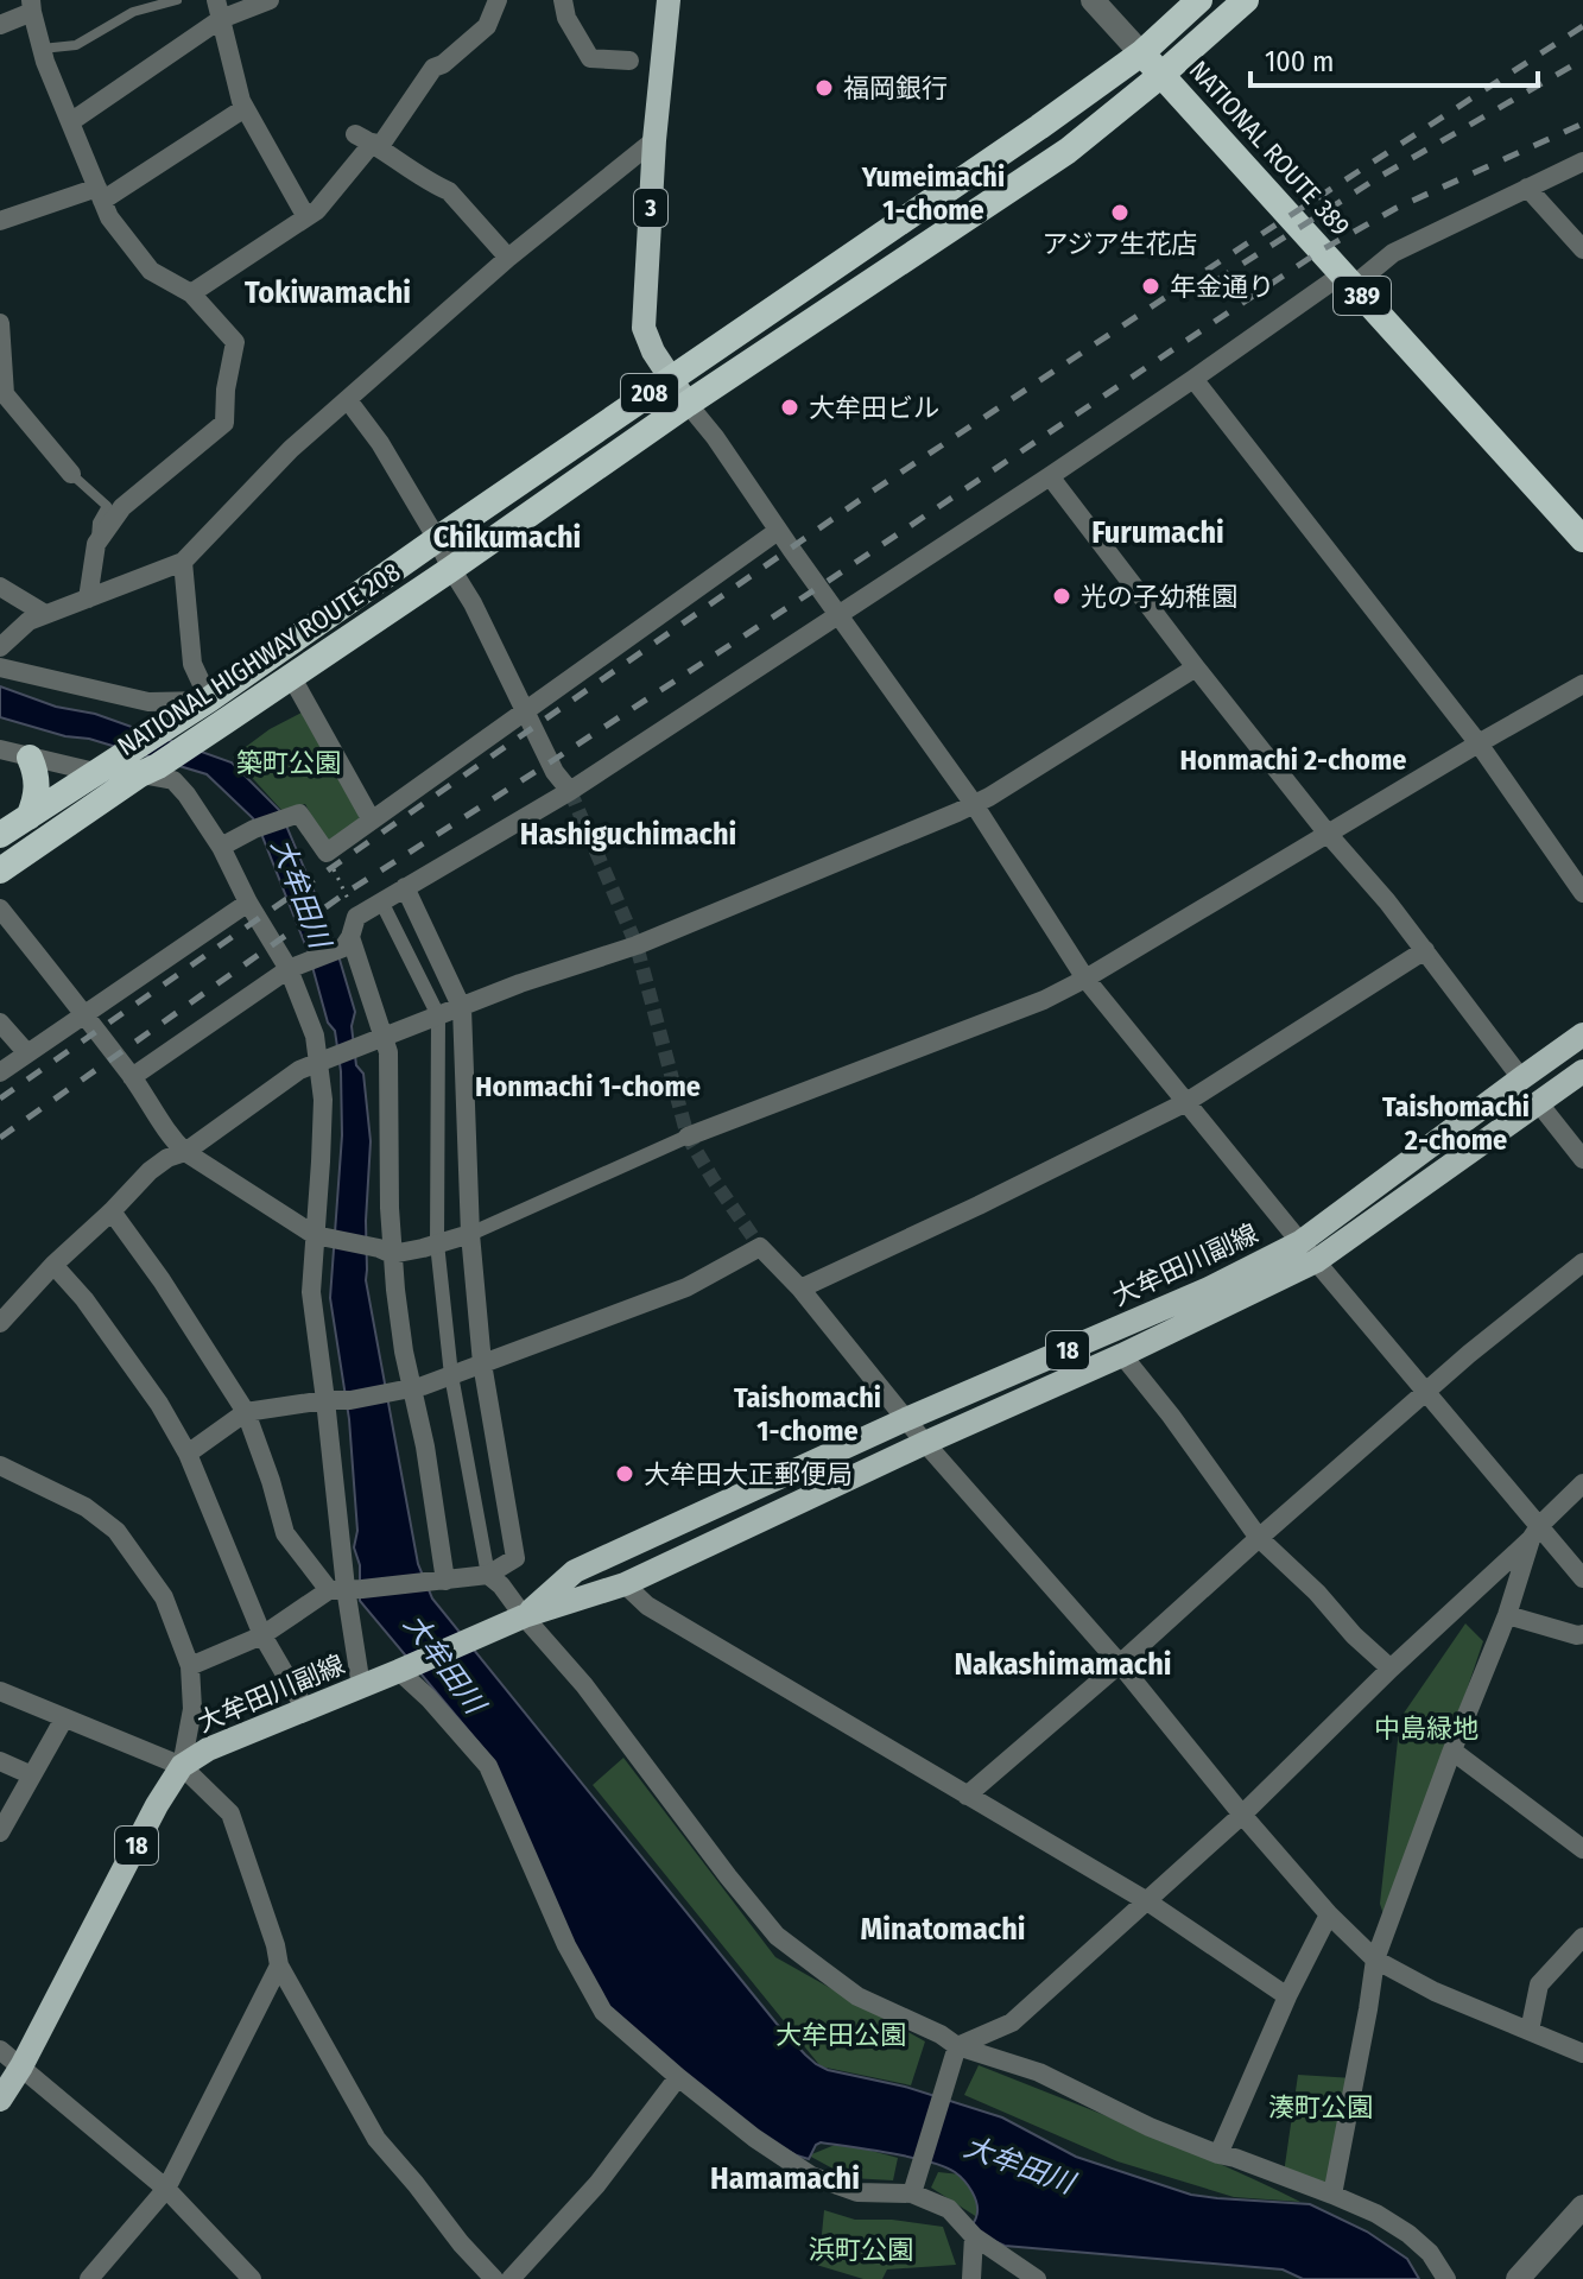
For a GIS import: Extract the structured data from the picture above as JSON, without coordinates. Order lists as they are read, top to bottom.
{
  "streets": {
    "highway": [
      "NATIONAL ROUTE 389",
      "389",
      "208",
      "NATIONAL HIGHWAY ROUTE 208"
    ],
    "main road": ["3", "大牟田川副線", "18"]
  },
  "crossings": [
    ["NATIONAL ROUTE 389", "NATIONAL HIGHWAY ROUTE 208"],
    ["3", "NATIONAL HIGHWAY ROUTE 208"]
  ],
  "districts": [
    "Yumeimachi 1-chome",
    "Tokiwamachi",
    "Furumachi",
    "Chikumachi",
    "Honmachi 2-chome",
    "Hashiguchimachi",
    "Honmachi 1-chome",
    "Taishomachi 2-chome",
    "Taishomachi 1-chome",
    "Nakashimamachi",
    "Minatomachi",
    "Hamamachi"
  ],
  "water": ["大牟田川"],
  "parks": [
    "築町公園",
    "中島緑地",
    "大牟田公園",
    "湊町公園",
    "浜町公園"
  ],
  "places": [
    "福岡銀行",
    "アジア生花店",
    "年金通り",
    "大牟田ビル",
    "光の子幼稚園",
    "大牟田大正郵便局"
  ],
  "scale_bar": "100 m"
}
